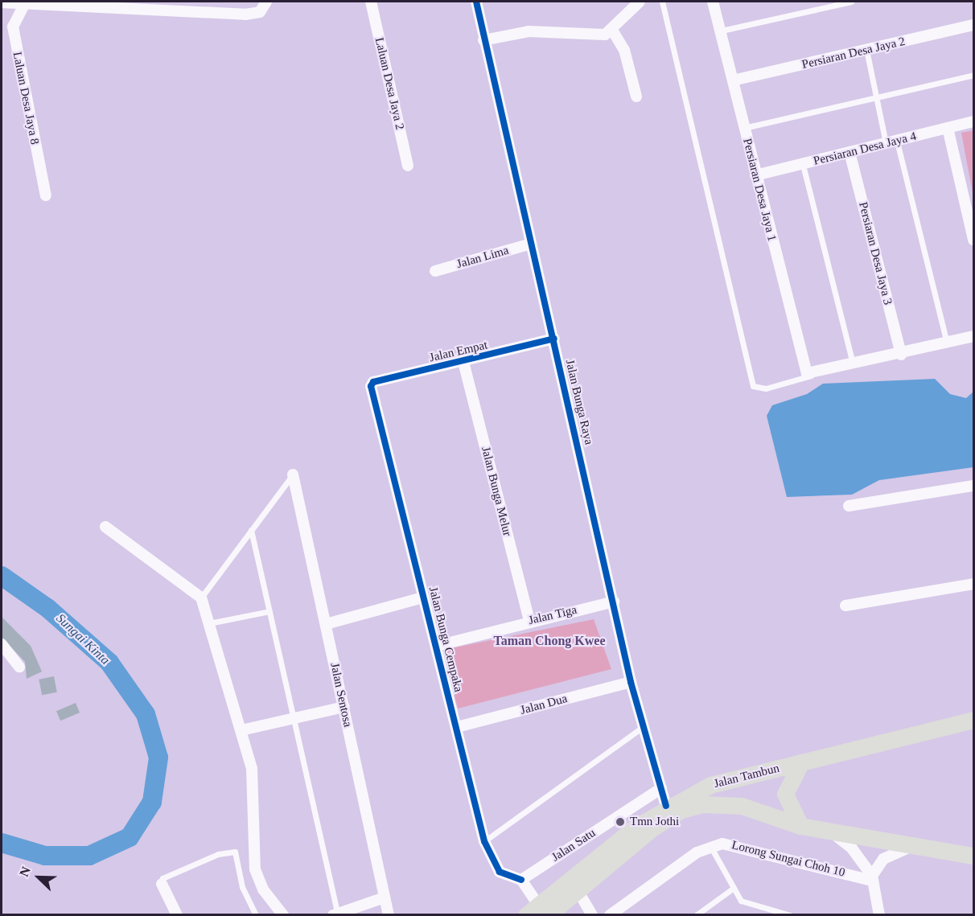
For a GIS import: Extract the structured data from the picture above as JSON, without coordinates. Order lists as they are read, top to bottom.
{
  "streets": {
    "main road": ["Jalan Tambun"],
    "street": [
      "Persiaran Desa Jaya 2",
      "Laluan Desa Jaya 2",
      "Laluan Desa Jaya 8",
      "Persiaran Desa Jaya 4",
      "Persiaran Desa Jaya 1",
      "Persiaran Desa Jaya 3",
      "Jalan Lima",
      "Jalan Empat",
      "Jalan Bunga Raya",
      "Jalan Bunga Melur",
      "Jalan Tiga",
      "Jalan Bunga Cempaka",
      "Jalan Sentosa",
      "Jalan Dua",
      "Jalan Satu",
      "Lorong Sungai Choh 10"
    ]
  },
  "crossings": [
    ["Persiaran Desa Jaya 2", "Persiaran Desa Jaya 1"],
    ["Persiaran Desa Jaya 4", "Persiaran Desa Jaya 1"],
    ["Persiaran Desa Jaya 4", "Persiaran Desa Jaya 3"],
    ["Jalan Lima", "Jalan Bunga Raya"],
    ["Jalan Empat", "Jalan Bunga Raya"],
    ["Jalan Empat", "Jalan Bunga Melur"],
    ["Jalan Empat", "Jalan Bunga Cempaka"],
    ["Jalan Bunga Raya", "Jalan Tiga"],
    ["Jalan Bunga Raya", "Jalan Dua"],
    ["Jalan Bunga Raya", "Jalan Tambun"],
    ["Jalan Bunga Raya", "Jalan Satu"],
    ["Jalan Bunga Melur", "Jalan Tiga"],
    ["Jalan Tiga", "Jalan Bunga Cempaka"],
    ["Jalan Bunga Cempaka", "Jalan Dua"],
    ["Jalan Bunga Cempaka", "Jalan Satu"]
  ],
  "districts": ["Taman Chong Kwee"],
  "water": ["Sungai Kinta"],
  "places": ["Tmn Jothi"],
  "north": "top left"
}
